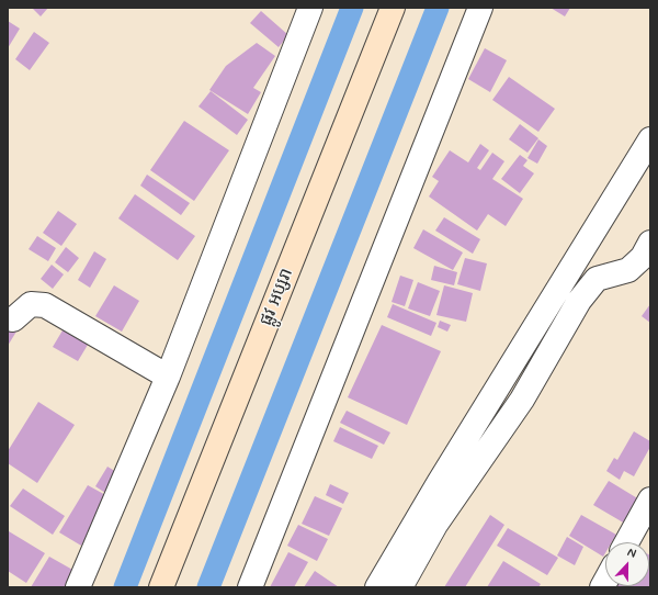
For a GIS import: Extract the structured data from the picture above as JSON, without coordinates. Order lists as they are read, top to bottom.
{
  "streets": {
    "main road": ["ផ្លូវ អប្សរា"]
  },
  "north": "top"
}
